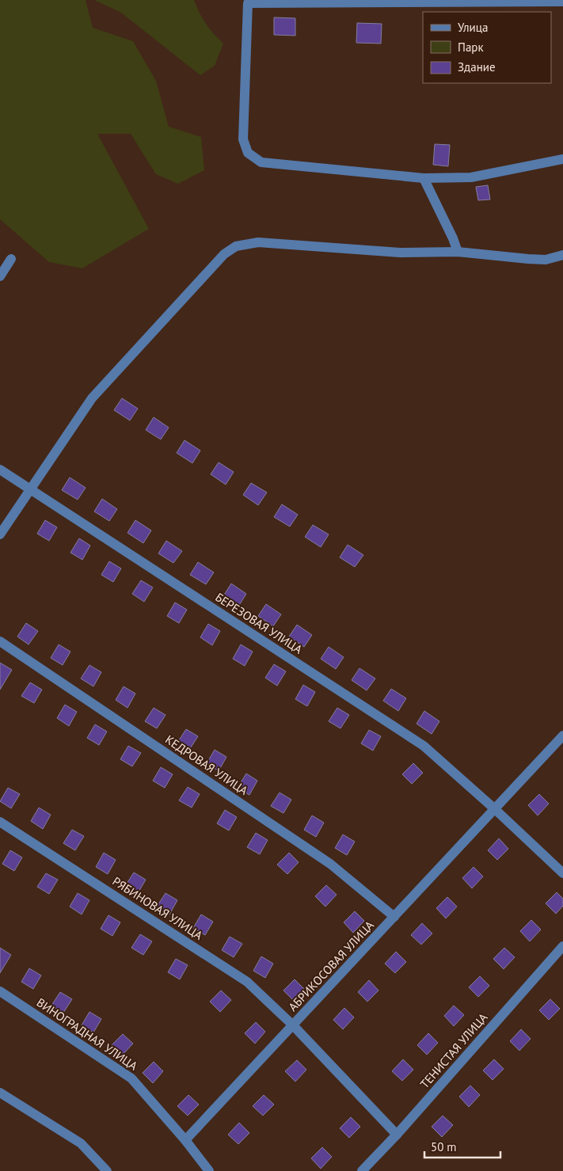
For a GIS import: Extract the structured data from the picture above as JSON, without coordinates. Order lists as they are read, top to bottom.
{
  "streets": {
    "street": [
      "БЕРЕЗОВАЯ УЛИЦА",
      "КЕДРОВАЯ УЛИЦА",
      "РЯБИНОВАЯ УЛИЦА",
      "АБРИКОСОВАЯ УЛИЦА",
      "ВИНОГРАДНАЯ УЛИЦА",
      "ТЕНИСТАЯ УЛИЦА"
    ]
  },
  "crossings": [
    ["БЕРЕЗОВАЯ УЛИЦА", "АБРИКОСОВАЯ УЛИЦА"],
    ["КЕДРОВАЯ УЛИЦА", "АБРИКОСОВАЯ УЛИЦА"],
    ["РЯБИНОВАЯ УЛИЦА", "АБРИКОСОВАЯ УЛИЦА"],
    ["РЯБИНОВАЯ УЛИЦА", "ТЕНИСТАЯ УЛИЦА"],
    ["АБРИКОСОВАЯ УЛИЦА", "ВИНОГРАДНАЯ УЛИЦА"]
  ],
  "legend": ["Улица", "Парк", "Здание"],
  "scale_bar": "50 m"
}
